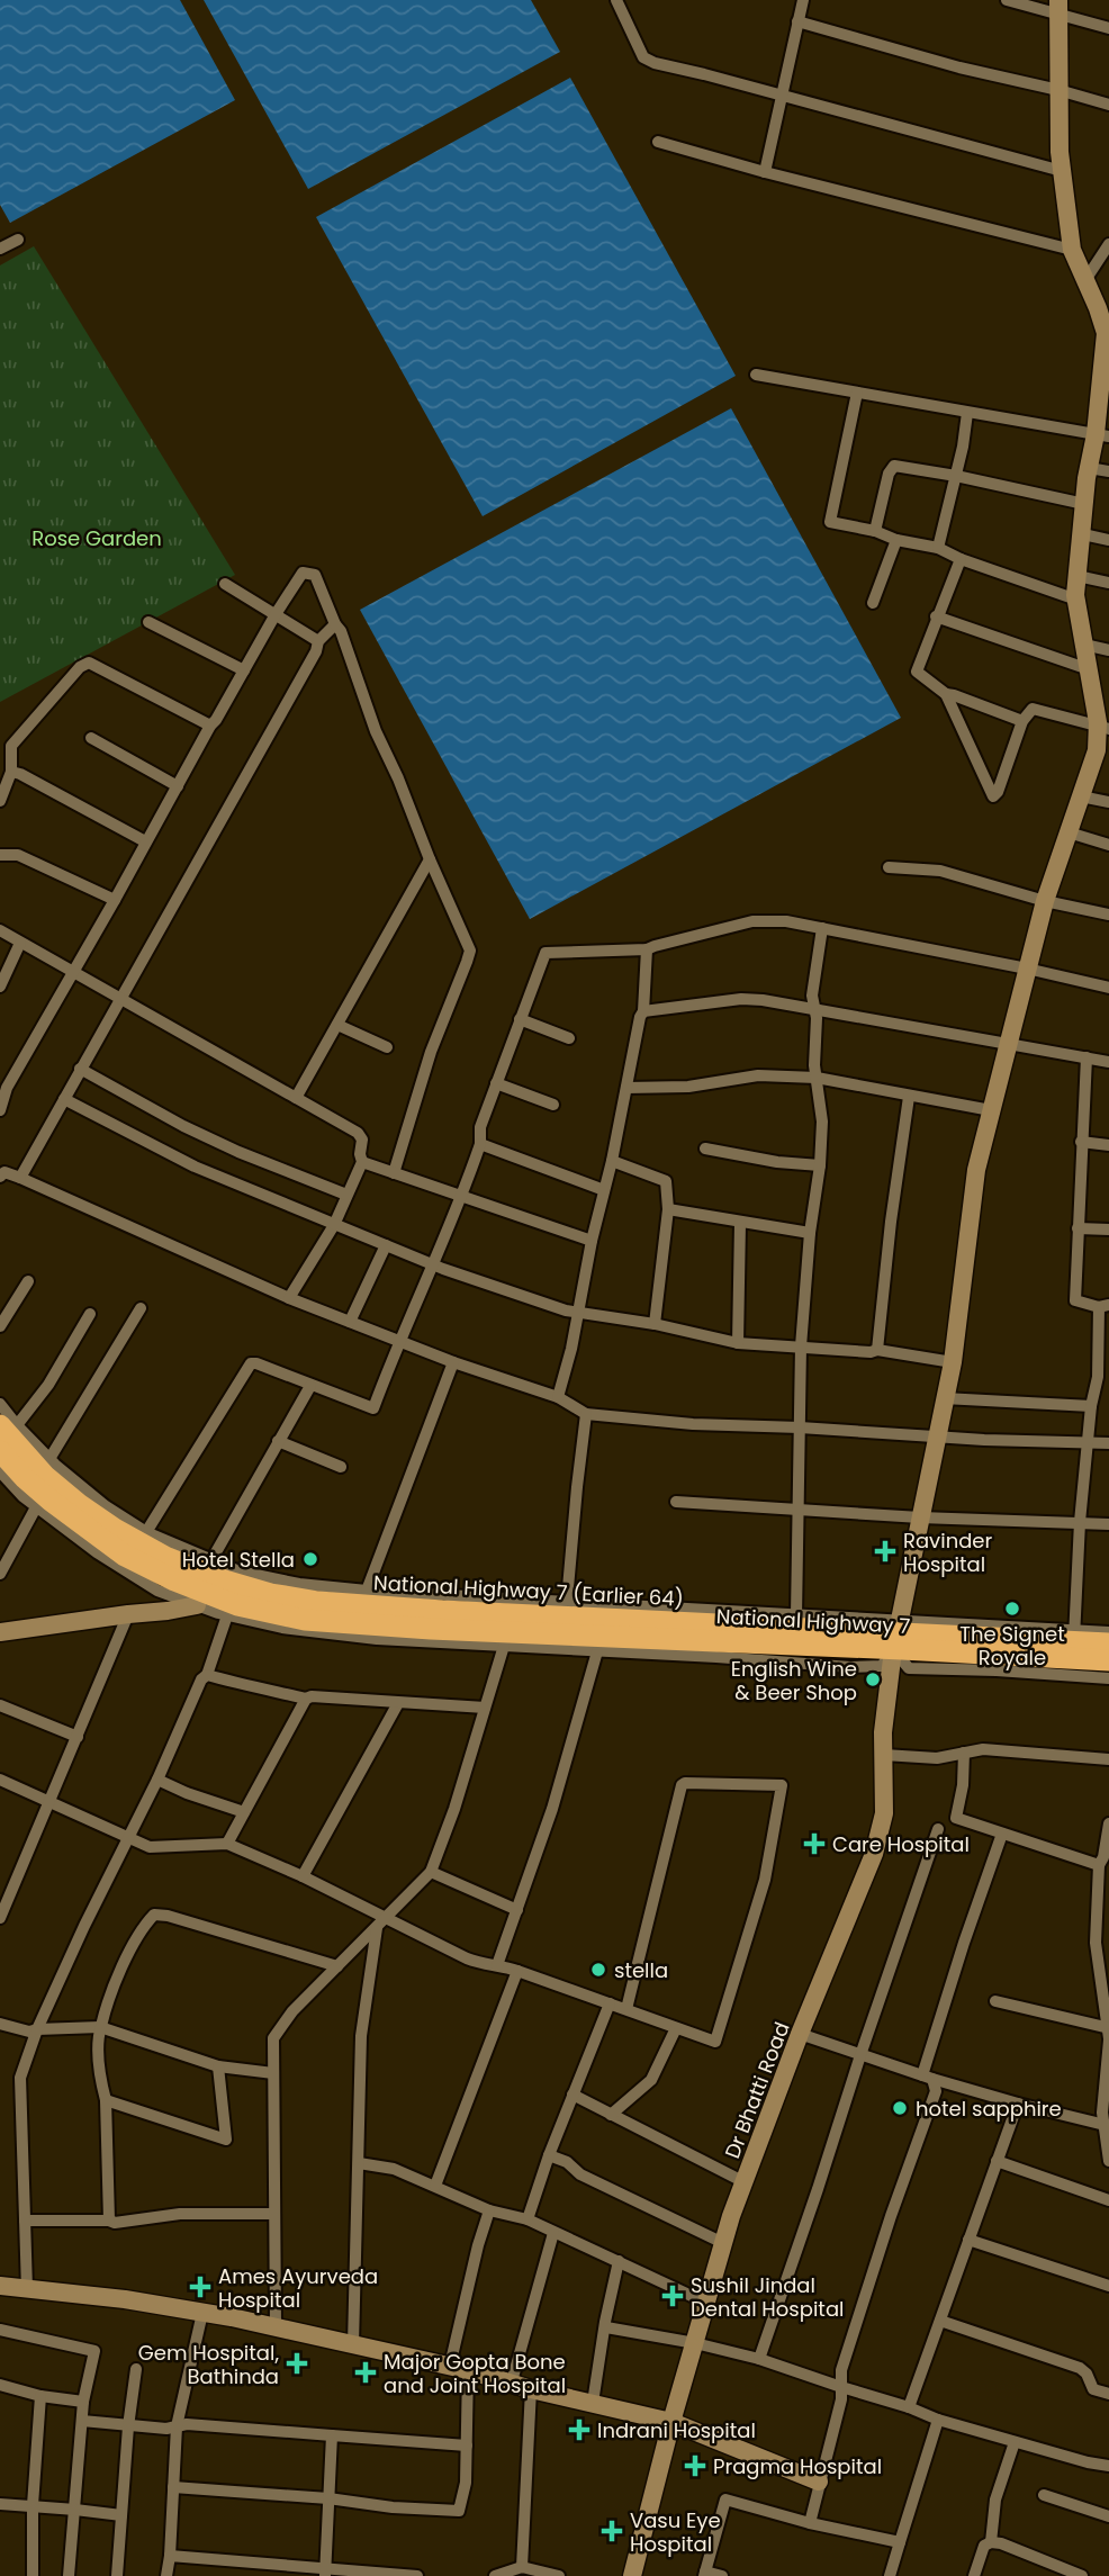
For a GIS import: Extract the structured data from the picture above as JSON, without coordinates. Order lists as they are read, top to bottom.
{
  "streets": {
    "highway": ["National Highway 7 (Earlier 64)", "National Highway 7"],
    "street": ["Dr Bhatti Road"]
  },
  "crossings": [
    ["National Highway 7 (Earlier 64)", "National Highway 7"],
    ["National Highway 7 (Earlier 64)", "Dr Bhatti Road"],
    ["National Highway 7", "Dr Bhatti Road"]
  ],
  "parks": ["Rose Garden"],
  "places": {
    "health": [
      "Ravinder Hospital",
      "Care Hospital",
      "Ames Ayurveda Hospital",
      "Sushil Jindal Dental Hospital",
      "Gem Hospital, Bathinda",
      "Major Gopta Bone and Joint Hospital",
      "Indrani Hospital",
      "Pragma Hospital",
      "Vasu Eye Hospital"
    ],
    "other": [
      "Hotel Stella",
      "The Signet Royale",
      "English Wine & Beer Shop",
      "stella",
      "hotel sapphire"
    ]
  }
}
